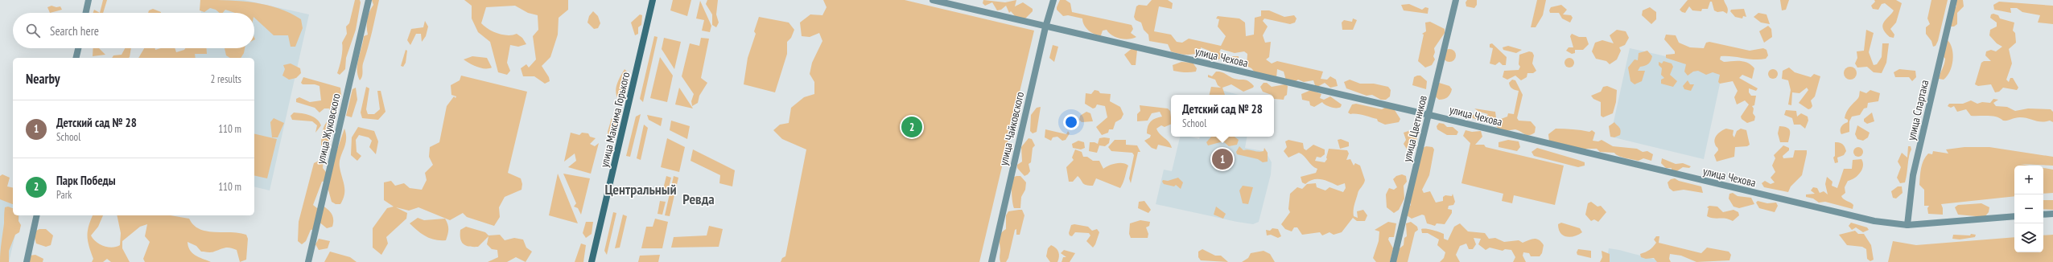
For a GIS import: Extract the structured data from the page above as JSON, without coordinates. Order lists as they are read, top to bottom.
{
  "streets": {
    "main road": ["улица Максима Горького"],
    "street": [
      "улица Чехова",
      "улица Спартака",
      "улица Жуковского",
      "улица Чайковского",
      "улица Цветников"
    ]
  },
  "crossings": [
    ["улица Чехова", "улица Спартака"],
    ["улица Чехова", "улица Чайковского"],
    ["улица Чехова", "улица Цветников"]
  ],
  "districts": ["Центральный", "Ревда"],
  "page": {
    "search": "Search here",
    "heading": ["Nearby", "2 results"],
    "popup": ["Детский сад № 28", "School"],
    "list": [
      {
        "mark": "1",
        "name": "Детский сад № 28",
        "note": "School",
        "value": "110 m"
      },
      {
        "mark": "2",
        "name": "Парк Победы",
        "note": "Park",
        "value": "110 m"
      }
    ],
    "pins": ["2", "1"],
    "map_buttons": ["+", "−"]
  }
}
